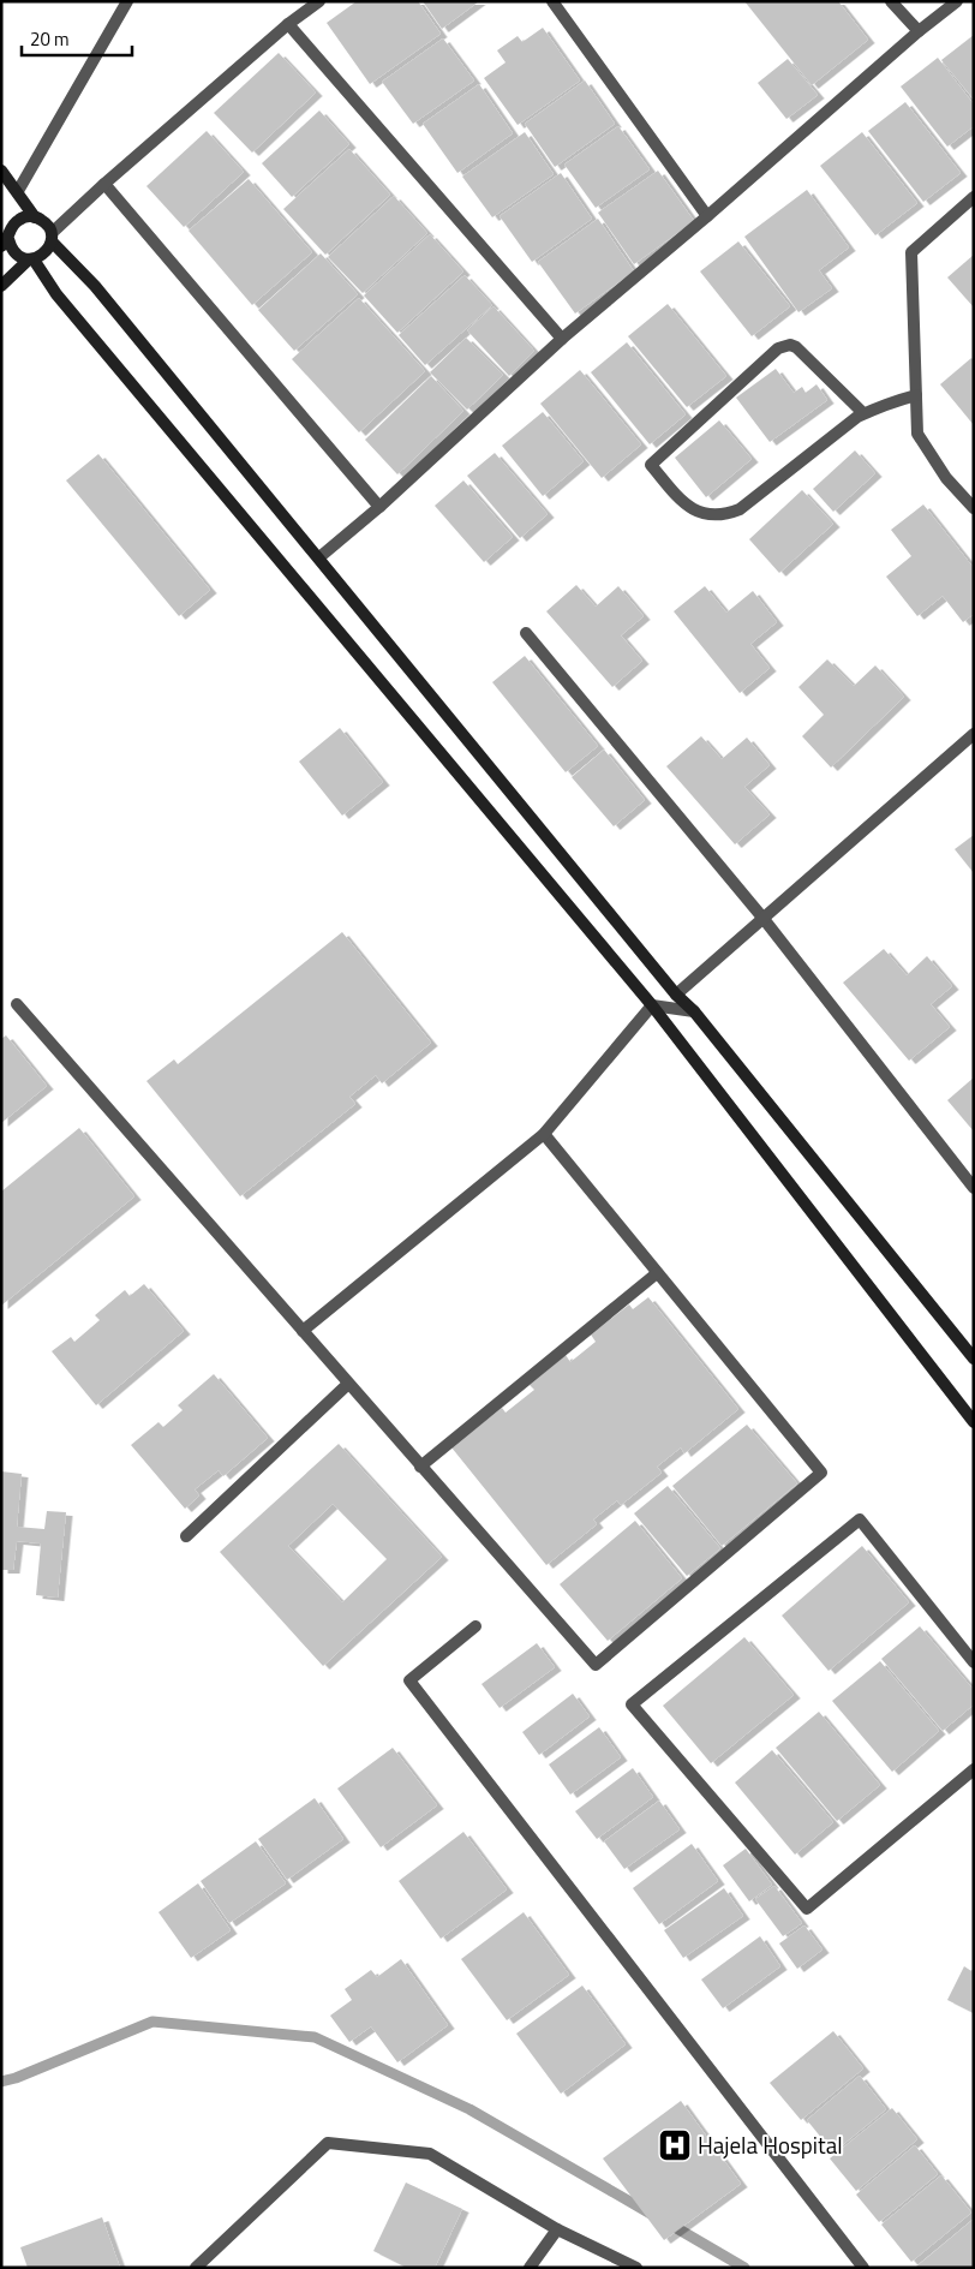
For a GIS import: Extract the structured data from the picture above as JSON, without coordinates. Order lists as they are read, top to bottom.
{
  "places": {
    "hospital": ["Hajela Hospital"]
  },
  "scale_bar": "20 m"
}
